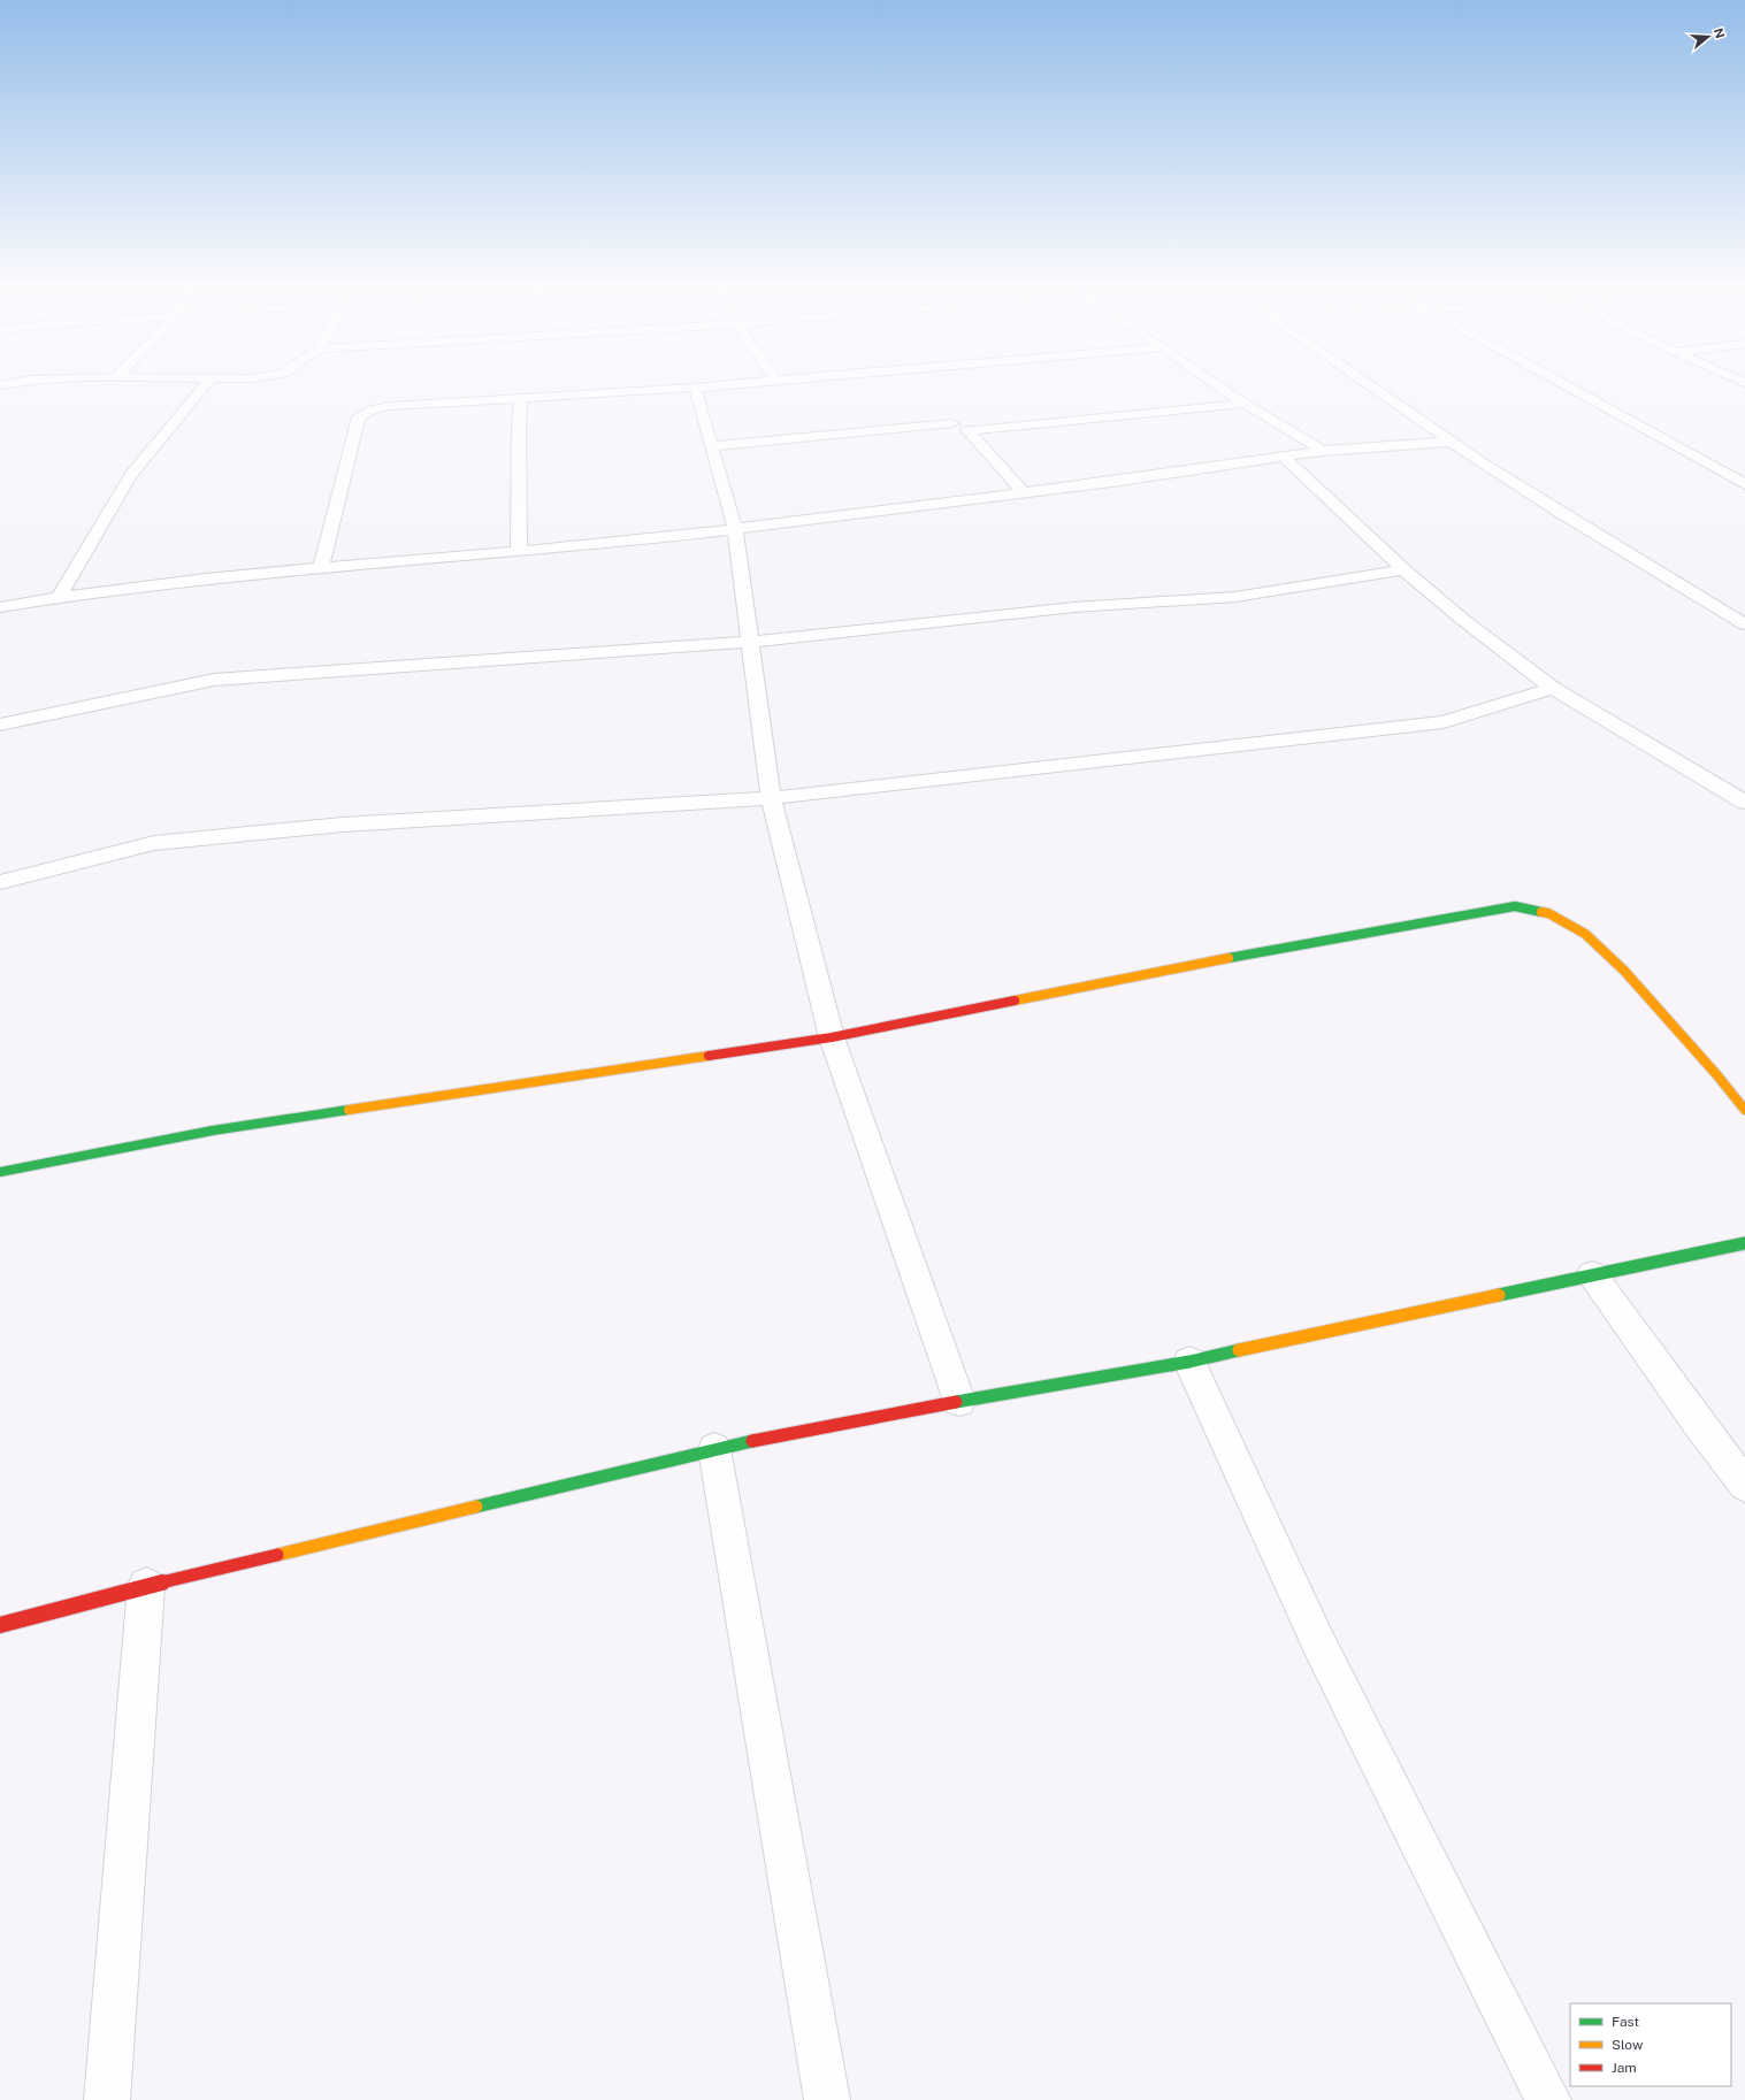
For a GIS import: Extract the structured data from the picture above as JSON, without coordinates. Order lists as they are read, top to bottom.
{
  "legend": ["Fast", "Slow", "Jam"],
  "north": "right"
}
